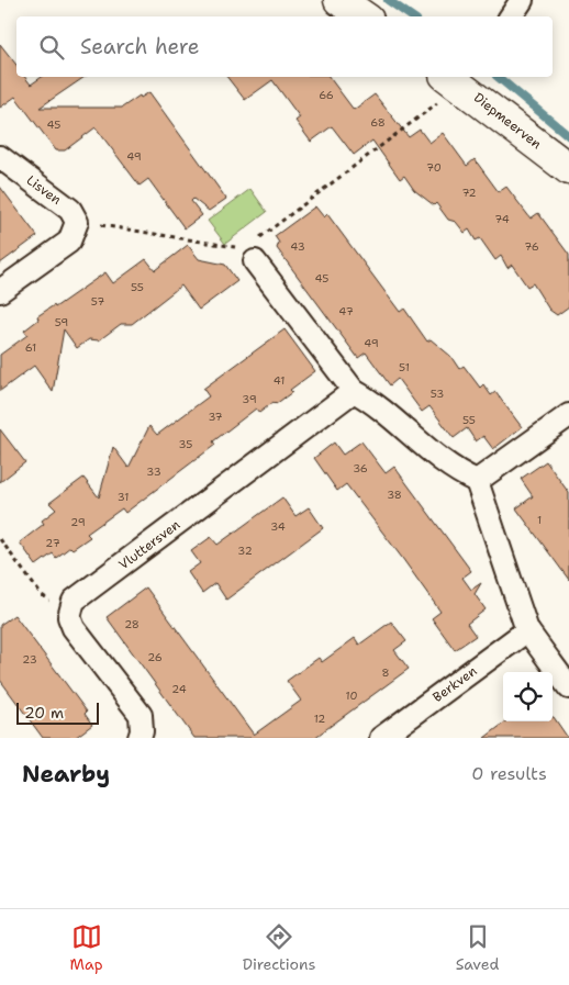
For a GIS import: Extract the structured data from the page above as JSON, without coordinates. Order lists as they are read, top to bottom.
{
  "streets": {
    "street": [
      "Diepmeerven",
      "Lisven",
      "Vluttersven",
      "Berkven"
    ]
  },
  "house_numbers": [
    "66",
    "68",
    "45",
    "49",
    "70",
    "72",
    "74",
    "43",
    "76",
    "45",
    "55",
    "57",
    "47",
    "59",
    "49",
    "61",
    "51",
    "41",
    "53",
    "39",
    "37",
    "55",
    "35",
    "36",
    "33",
    "38",
    "31",
    "1",
    "29",
    "34",
    "27",
    "32",
    "28",
    "26",
    "23",
    "8",
    "24",
    "10",
    "12"
  ],
  "scale_bar": "20 m",
  "page": {
    "search": "Search here",
    "scale": "20 m",
    "heading": ["Nearby", "0 results"],
    "nav": ["Map", "Directions", "Saved"]
  }
}
